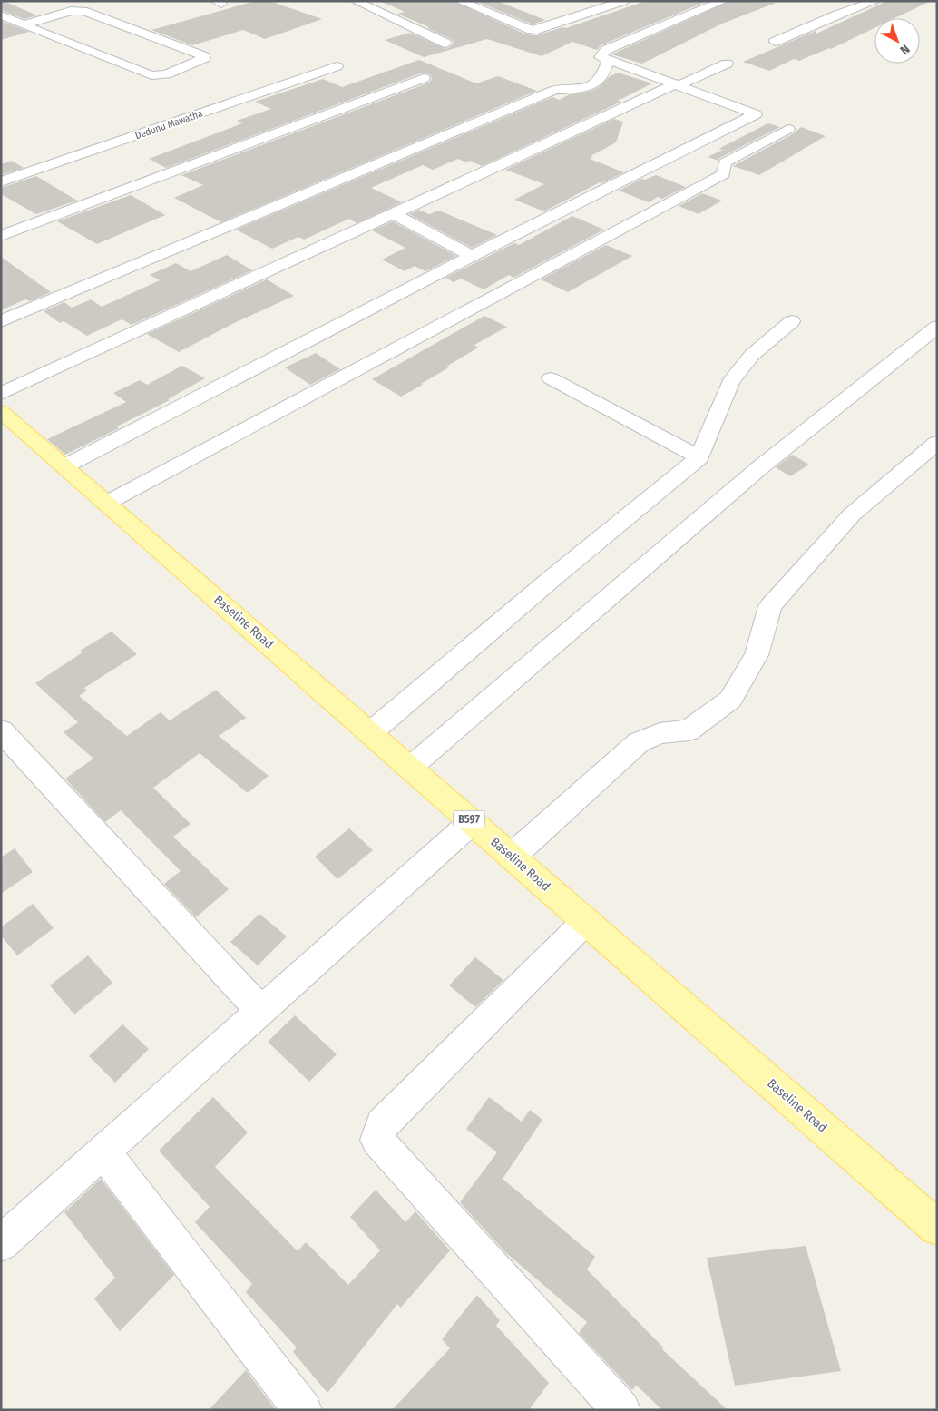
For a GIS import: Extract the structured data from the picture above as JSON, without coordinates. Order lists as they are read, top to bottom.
{
  "streets": {
    "main road": ["Baseline Road", "B597"],
    "street": ["Dedunu Mawatha"]
  },
  "north": "bottom right"
}
